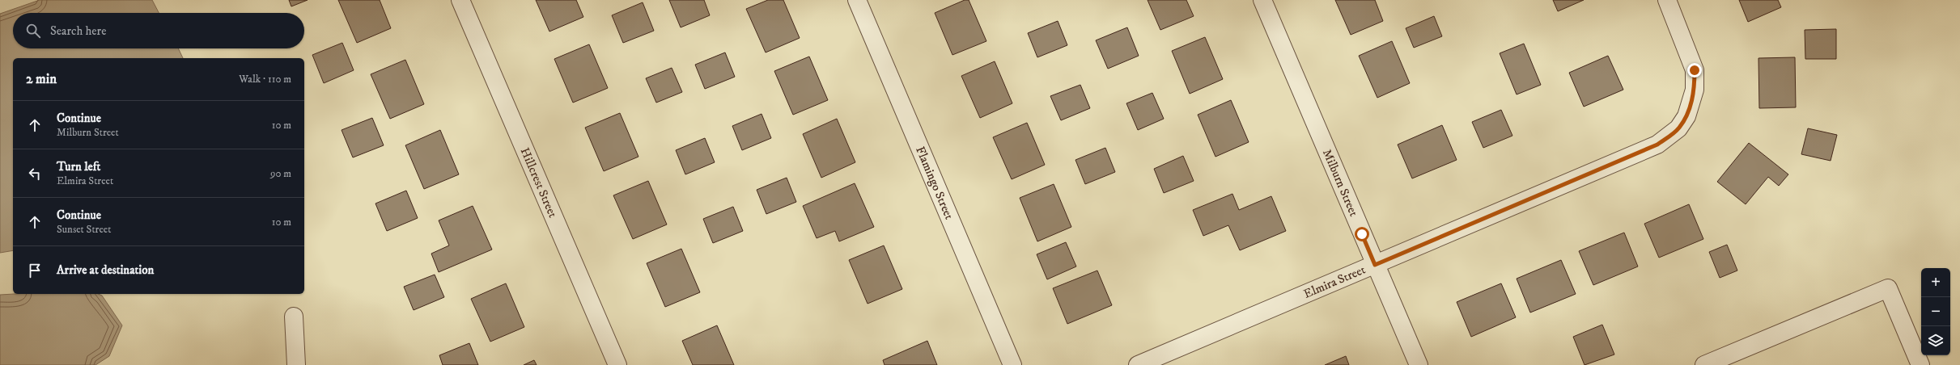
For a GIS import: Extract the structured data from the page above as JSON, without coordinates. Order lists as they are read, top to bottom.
{
  "streets": {
    "street": [
      "Hillcrest Street",
      "Flamingo Street",
      "Milburn Street",
      "Elmira Street"
    ]
  },
  "crossings": [
    ["Milburn Street", "Elmira Street"]
  ],
  "page": {
    "search": "Search here",
    "heading": ["2 min", "Walk · 110 m"],
    "list": [
      ["Continue", "Milburn Street", "10 m"],
      ["Turn left", "Elmira Street", "90 m"],
      ["Continue", "Sunset Street", "10 m"],
      "Arrive at destination"
    ],
    "map_buttons": ["+", "−"]
  }
}
